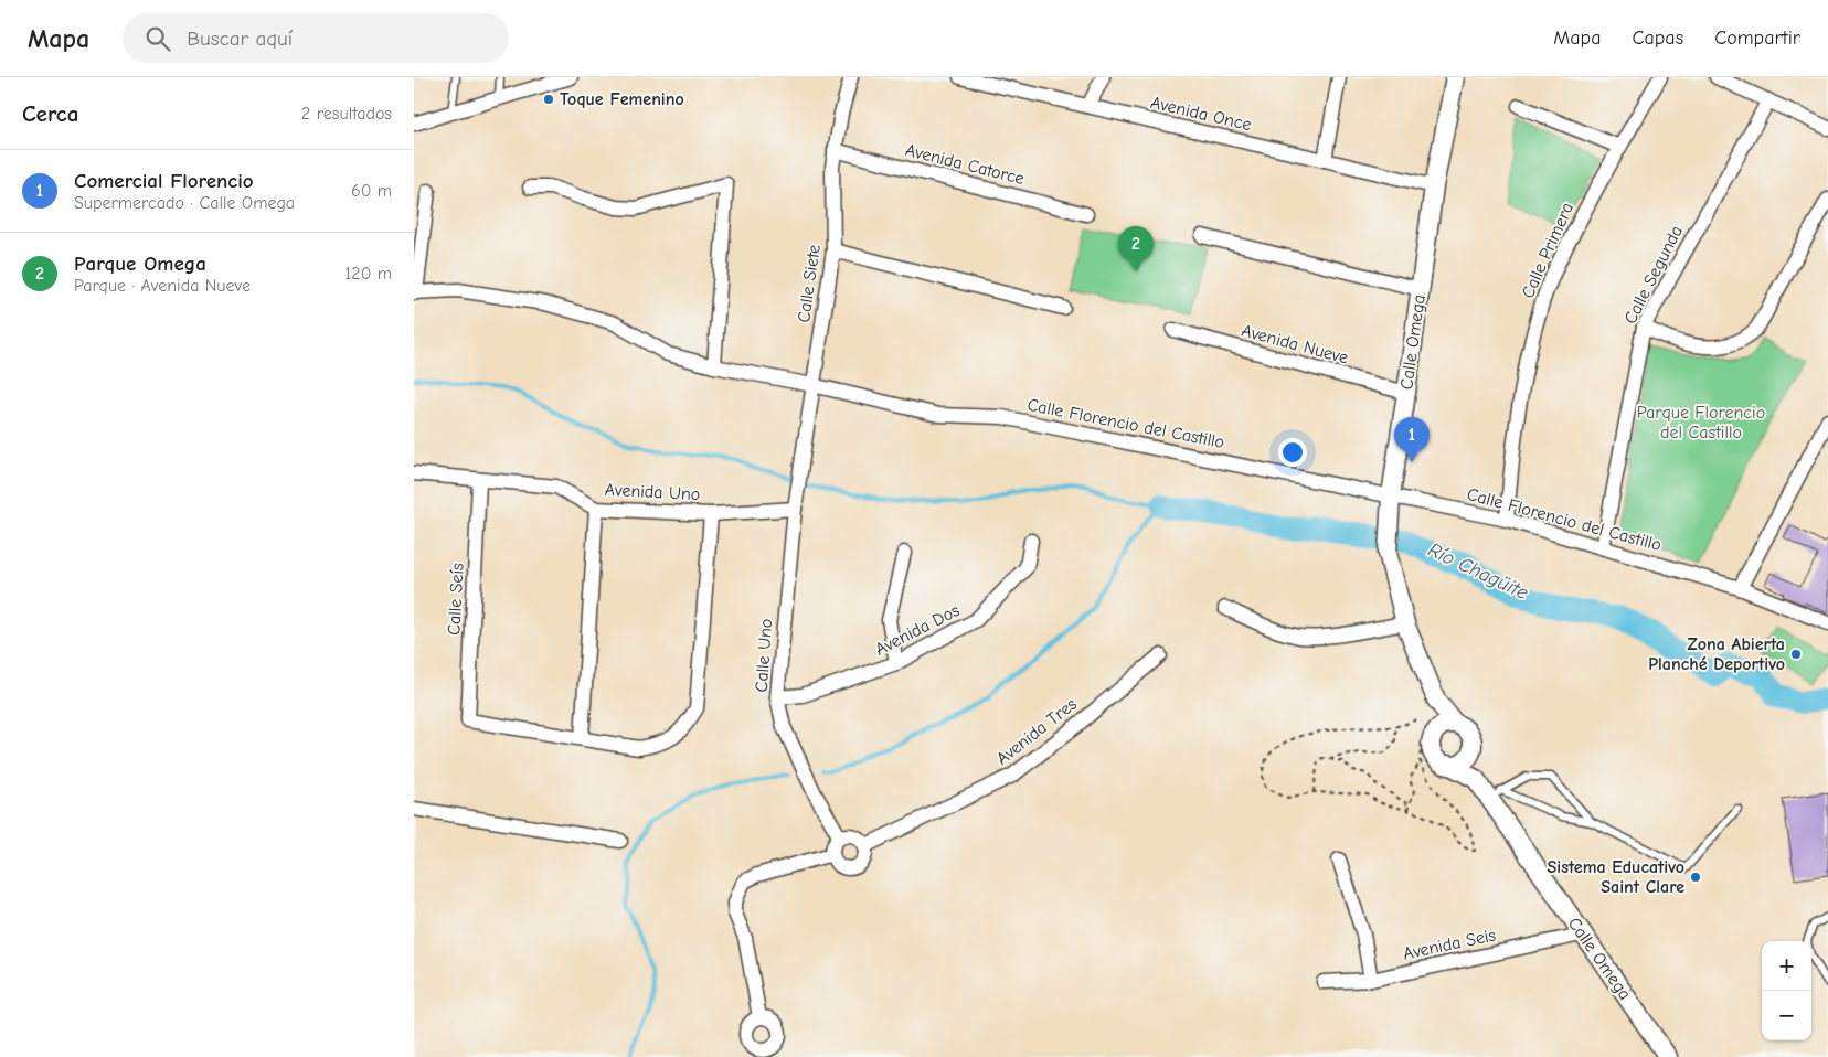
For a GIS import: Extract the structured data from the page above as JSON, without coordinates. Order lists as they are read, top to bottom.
{
  "streets": {
    "street": [
      "Avenida Once",
      "Avenida Catorce",
      "Calle Primera",
      "Calle Segunda",
      "Calle Siete",
      "Calle Omega",
      "Avenida Nueve",
      "Calle Florencio del Castillo",
      "Avenida Uno",
      "Calle Seís",
      "Avenida Dos",
      "Calle Uno",
      "Avenida Tres",
      "Avenida Seis"
    ]
  },
  "crossings": [
    ["Avenida Once", "Calle Omega"],
    ["Avenida Catorce", "Calle Siete"],
    ["Calle Primera", "Calle Florencio del Castillo"],
    ["Calle Segunda", "Calle Florencio del Castillo"],
    ["Calle Siete", "Calle Florencio del Castillo"],
    ["Calle Siete", "Avenida Uno"],
    ["Calle Siete", "Calle Uno"],
    ["Calle Omega", "Avenida Nueve"],
    ["Calle Omega", "Calle Florencio del Castillo"],
    ["Calle Omega", "Avenida Seis"],
    ["Avenida Uno", "Calle Seís"],
    ["Avenida Uno", "Calle Uno"],
    ["Avenida Dos", "Calle Uno"],
    ["Calle Uno", "Avenida Tres"]
  ],
  "water": ["Río Chagüite"],
  "parks": ["Parque Florencio del Castillo"],
  "places": ["Toque Femenino", "Zona Abierta Planché Deportivo", "Sistema Educativo Saint Clare"],
  "page": {
    "header": "Mapa",
    "search": "Buscar aquí",
    "nav": ["Mapa", "Capas", "Compartir"],
    "heading": ["Cerca", "2 resultados"],
    "list": [
      {
        "mark": "1",
        "name": "Comercial Florencio",
        "note": "Supermercado · Calle Omega",
        "value": "60 m"
      },
      {
        "mark": "2",
        "name": "Parque Omega",
        "note": "Parque · Avenida Nueve",
        "value": "120 m"
      }
    ],
    "pins": ["2", "1"],
    "map_buttons": ["+", "−"]
  }
}
